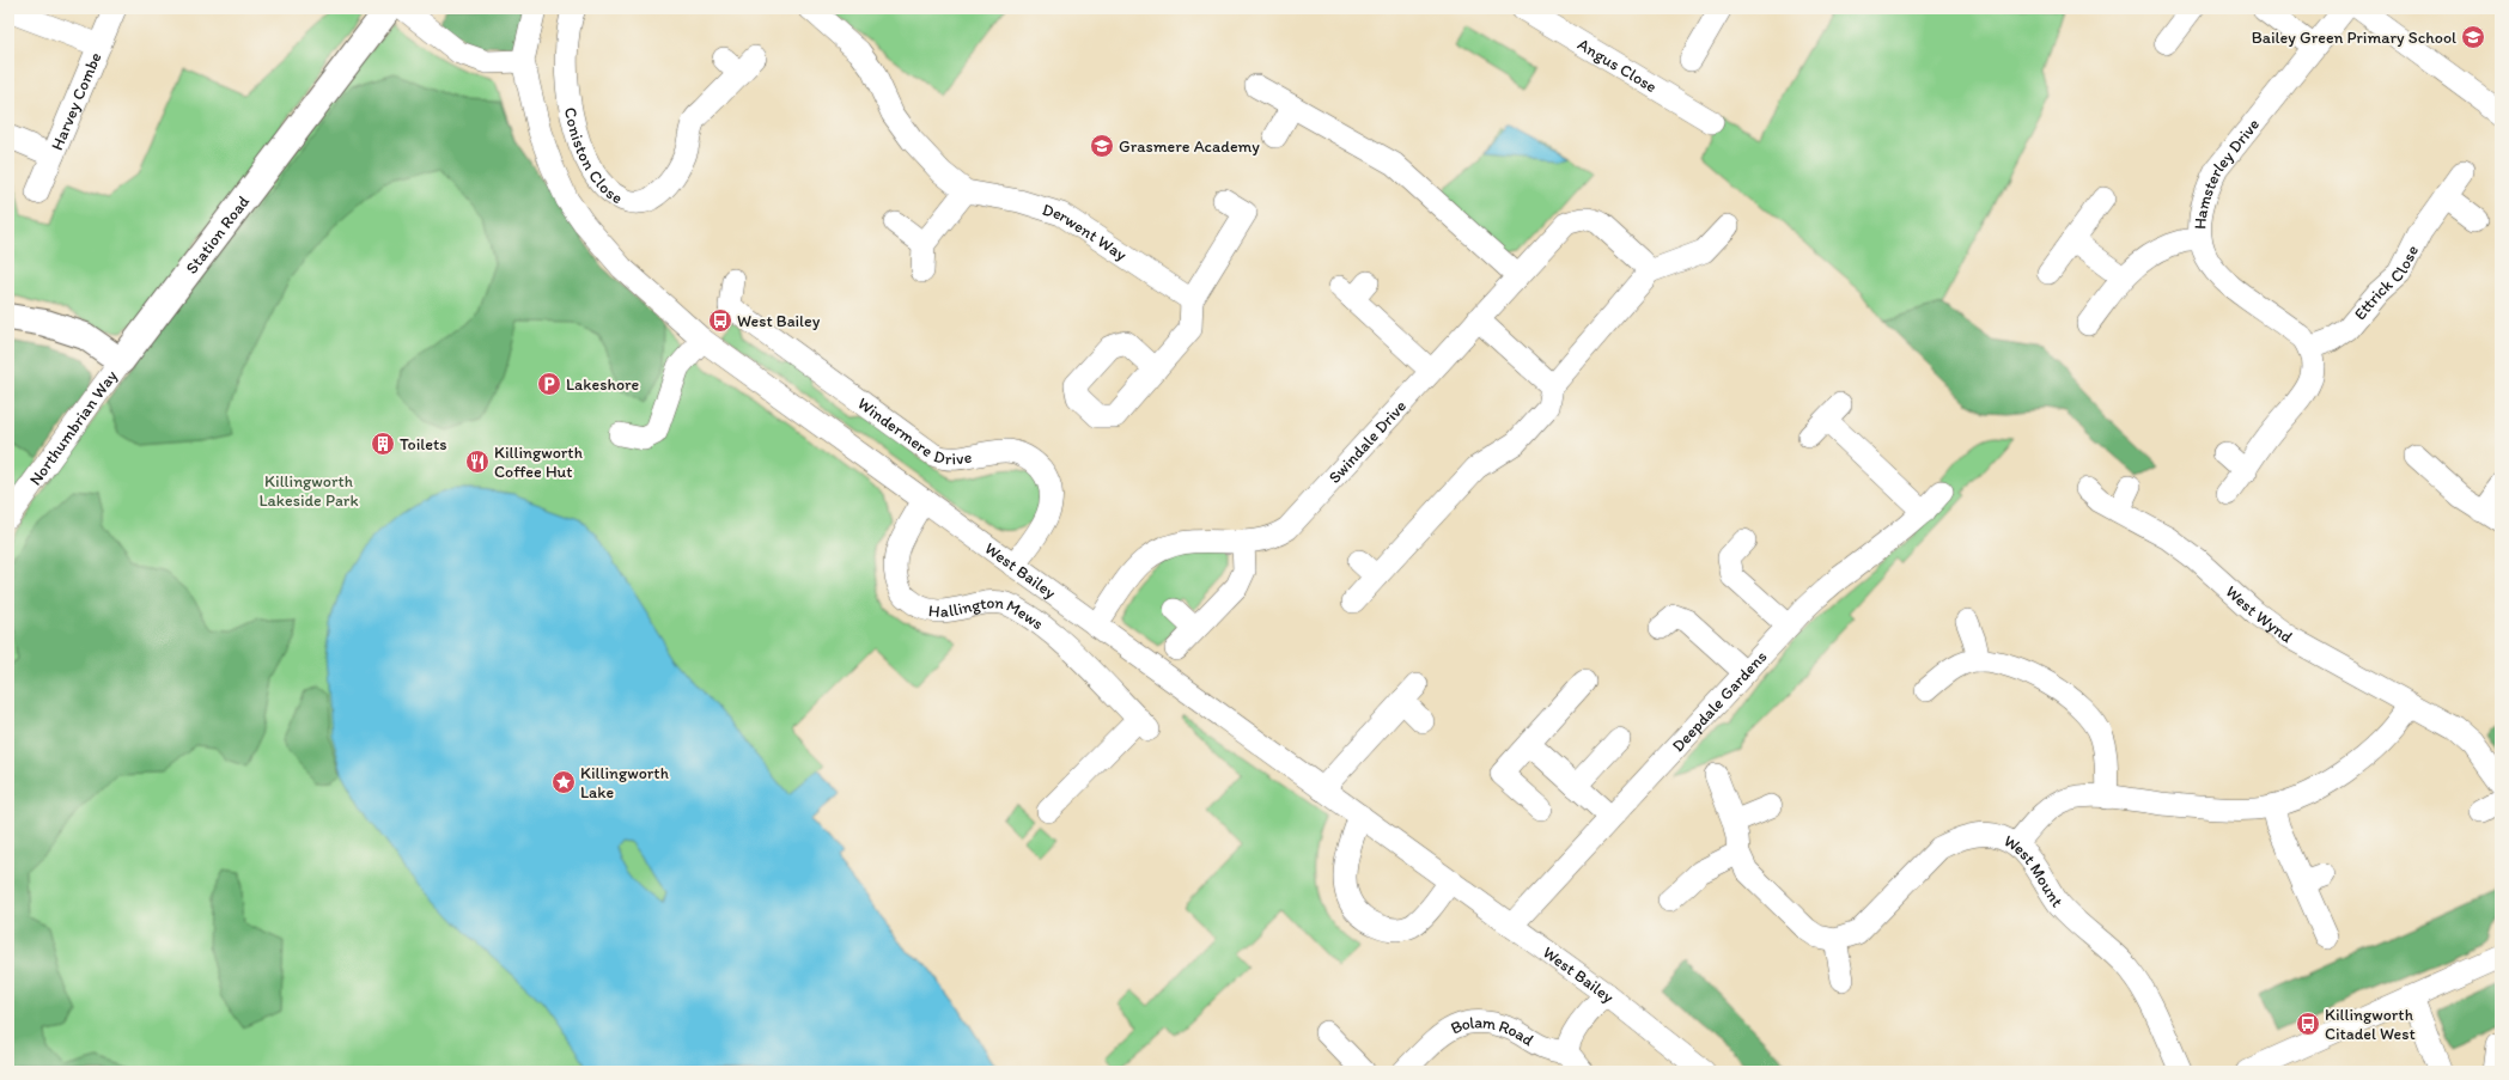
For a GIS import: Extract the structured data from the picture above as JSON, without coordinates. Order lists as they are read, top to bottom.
{
  "streets": {
    "main road": ["Station Road"],
    "street": [
      "Angus Close",
      "Harvey Combe",
      "Coniston Close",
      "Hamsterley Drive",
      "Derwent Way",
      "Ettrick Close",
      "Windermere Drive",
      "Northumbrian Way",
      "Swindale Drive",
      "West Bailey",
      "West Wynd",
      "Hallington Mews",
      "Deepdale Gardens",
      "West Mount",
      "Bolam Road"
    ]
  },
  "crossings": [
    ["Hamsterley Drive", "Ettrick Close"],
    ["Station Road", "Northumbrian Way"],
    ["Windermere Drive", "West Bailey"],
    ["Swindale Drive", "West Bailey"],
    ["West Bailey", "Hallington Mews"],
    ["West Bailey", "Deepdale Gardens"]
  ],
  "parks": ["Killingworth Lakeside Park"],
  "places": {
    "school or university": ["Bailey Green Primary School", "Grasmere Academy"],
    "bus stop": ["West Bailey", "Killingworth Citadel West"],
    "parking": ["Lakeshore"],
    "building": ["Toilets"],
    "restaurant": ["Killingworth Coffee Hut"],
    "place": ["Killingworth Lake"]
  }
}
